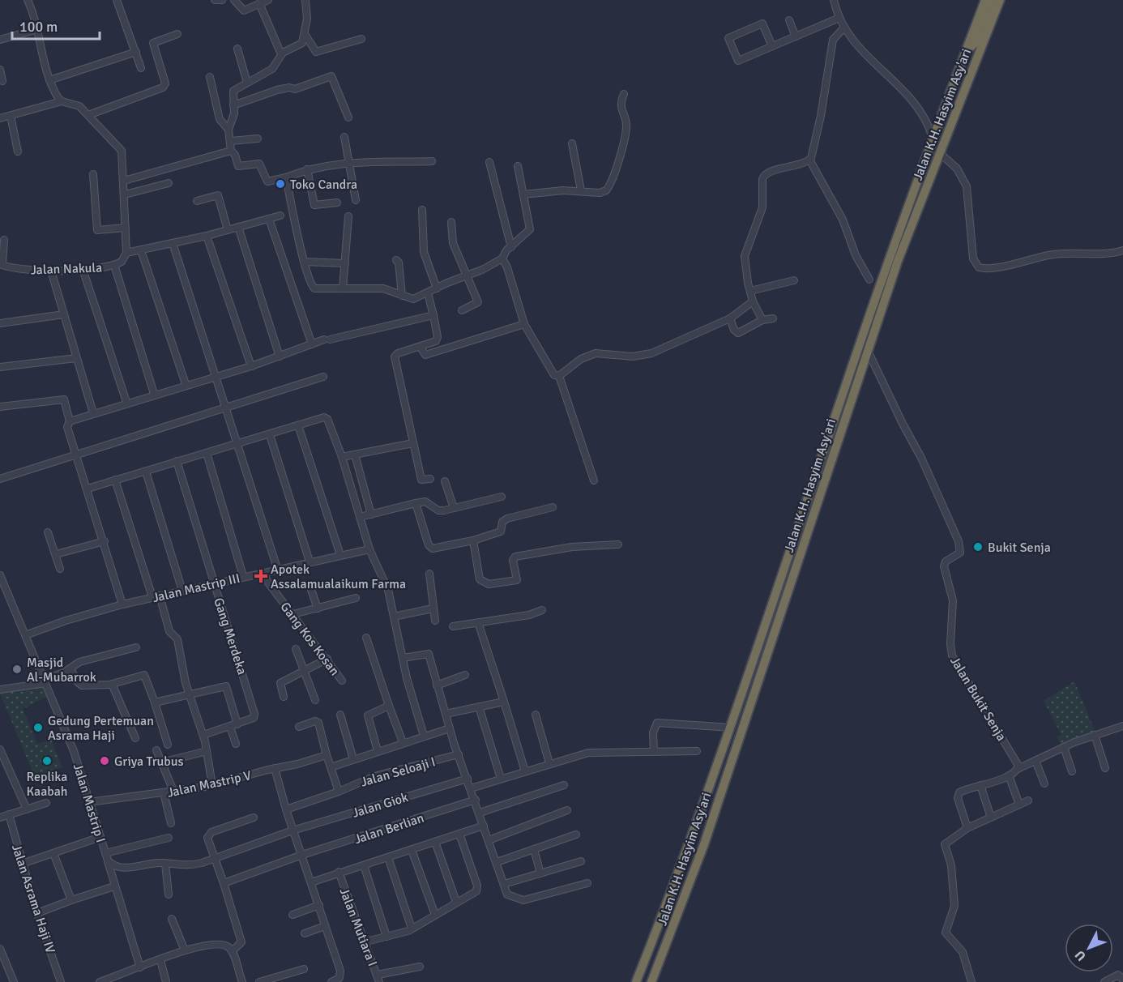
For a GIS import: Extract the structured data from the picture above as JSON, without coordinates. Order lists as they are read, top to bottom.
{
  "streets": {
    "highway": ["Jalan K.H. Hasyim Asy'ari"],
    "street": [
      "Jalan Nakula",
      "Jalan Mastrip III",
      "Gang Merdeka",
      "Gang Kos Kosan",
      "Jalan Bukit Senja",
      "Jalan Seloaji I",
      "Jalan Mastrip V",
      "Jalan Mastrip I",
      "Jalan Giok",
      "Jalan Berlian",
      "Jalan Asrama Haji IV",
      "Jalan Mutiara I"
    ]
  },
  "crossings": [
    ["Jalan K.H. Hasyim Asy'ari", "Jalan Bukit Senja"],
    ["Jalan Mastrip III", "Gang Merdeka"],
    ["Jalan Mastrip III", "Gang Kos Kosan"],
    ["Jalan Mastrip III", "Jalan Mastrip I"],
    ["Jalan Mastrip V", "Jalan Mastrip I"],
    ["Jalan Mastrip I", "Jalan Giok"]
  ],
  "places": {
    "other": [
      "Toko Candra",
      "Bukit Senja",
      "Masjid Al-Mubarrok",
      "Gedung Pertemuan Asrama Haji",
      "Replika Kaabah",
      "Griya Trubus"
    ],
    "health": ["Apotek Assalamualaikum Farma"]
  },
  "scale_bar": "100 m",
  "north": "bottom left"
}
